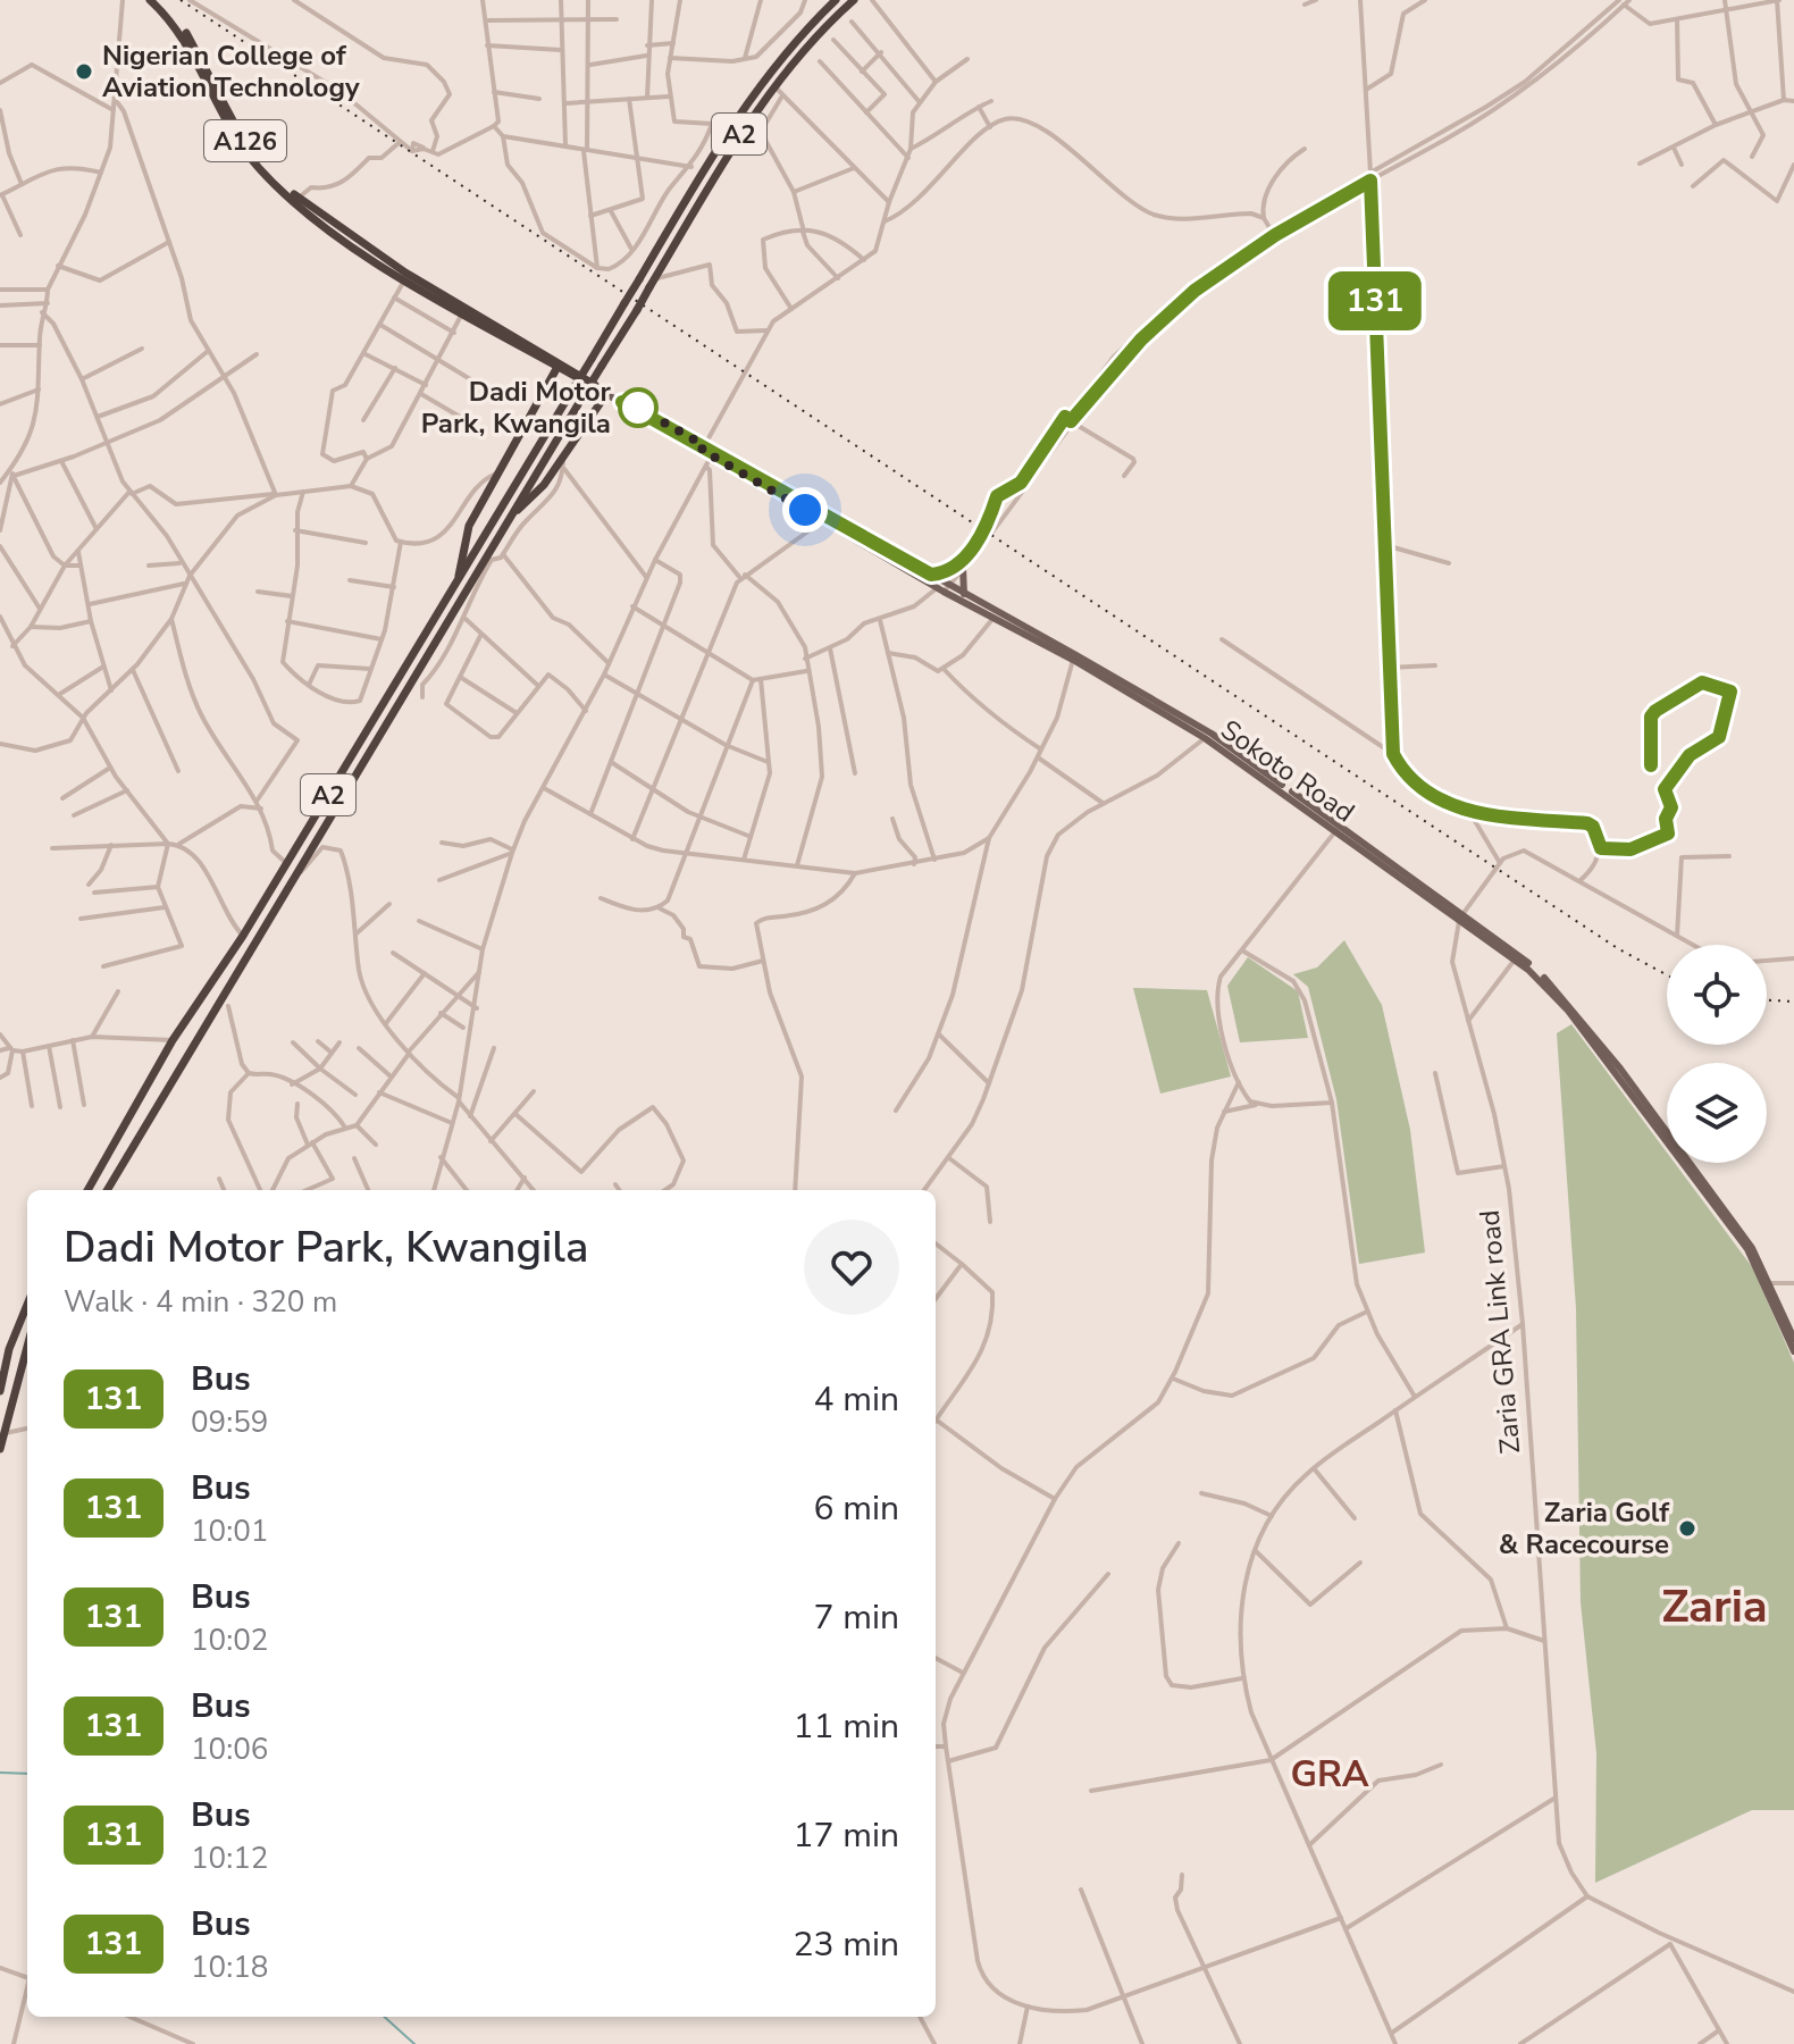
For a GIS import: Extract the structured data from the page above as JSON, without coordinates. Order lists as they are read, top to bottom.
{
  "streets": {
    "highway": ["A2", "A126"],
    "main road": ["Sokoto Road"],
    "street": ["Zaria GRA Link road"]
  },
  "crossings": [
    ["A126", "Sokoto Road"],
    ["Sokoto Road", "Zaria GRA Link road"]
  ],
  "districts": ["Zaria", "GRA"],
  "places": ["Nigerian College of Aviation Technology", "Dadi Motor Park, Kwangila", "Zaria Golf & Racecourse"],
  "lines": ["bus line 131"],
  "page": {
    "on_map": "131",
    "heading": ["Dadi Motor Park, Kwangila", "Walk · 4 min · 320 m"],
    "list": [
      {
        "mark": "131",
        "name": "Bus",
        "note": "09:59",
        "value": "4 min"
      },
      {
        "mark": "131",
        "name": "Bus",
        "note": "10:01",
        "value": "6 min"
      },
      {
        "mark": "131",
        "name": "Bus",
        "note": "10:02",
        "value": "7 min"
      },
      {
        "mark": "131",
        "name": "Bus",
        "note": "10:06",
        "value": "11 min"
      },
      {
        "mark": "131",
        "name": "Bus",
        "note": "10:12",
        "value": "17 min"
      },
      {
        "mark": "131",
        "name": "Bus",
        "note": "10:18",
        "value": "23 min"
      }
    ]
  }
}
